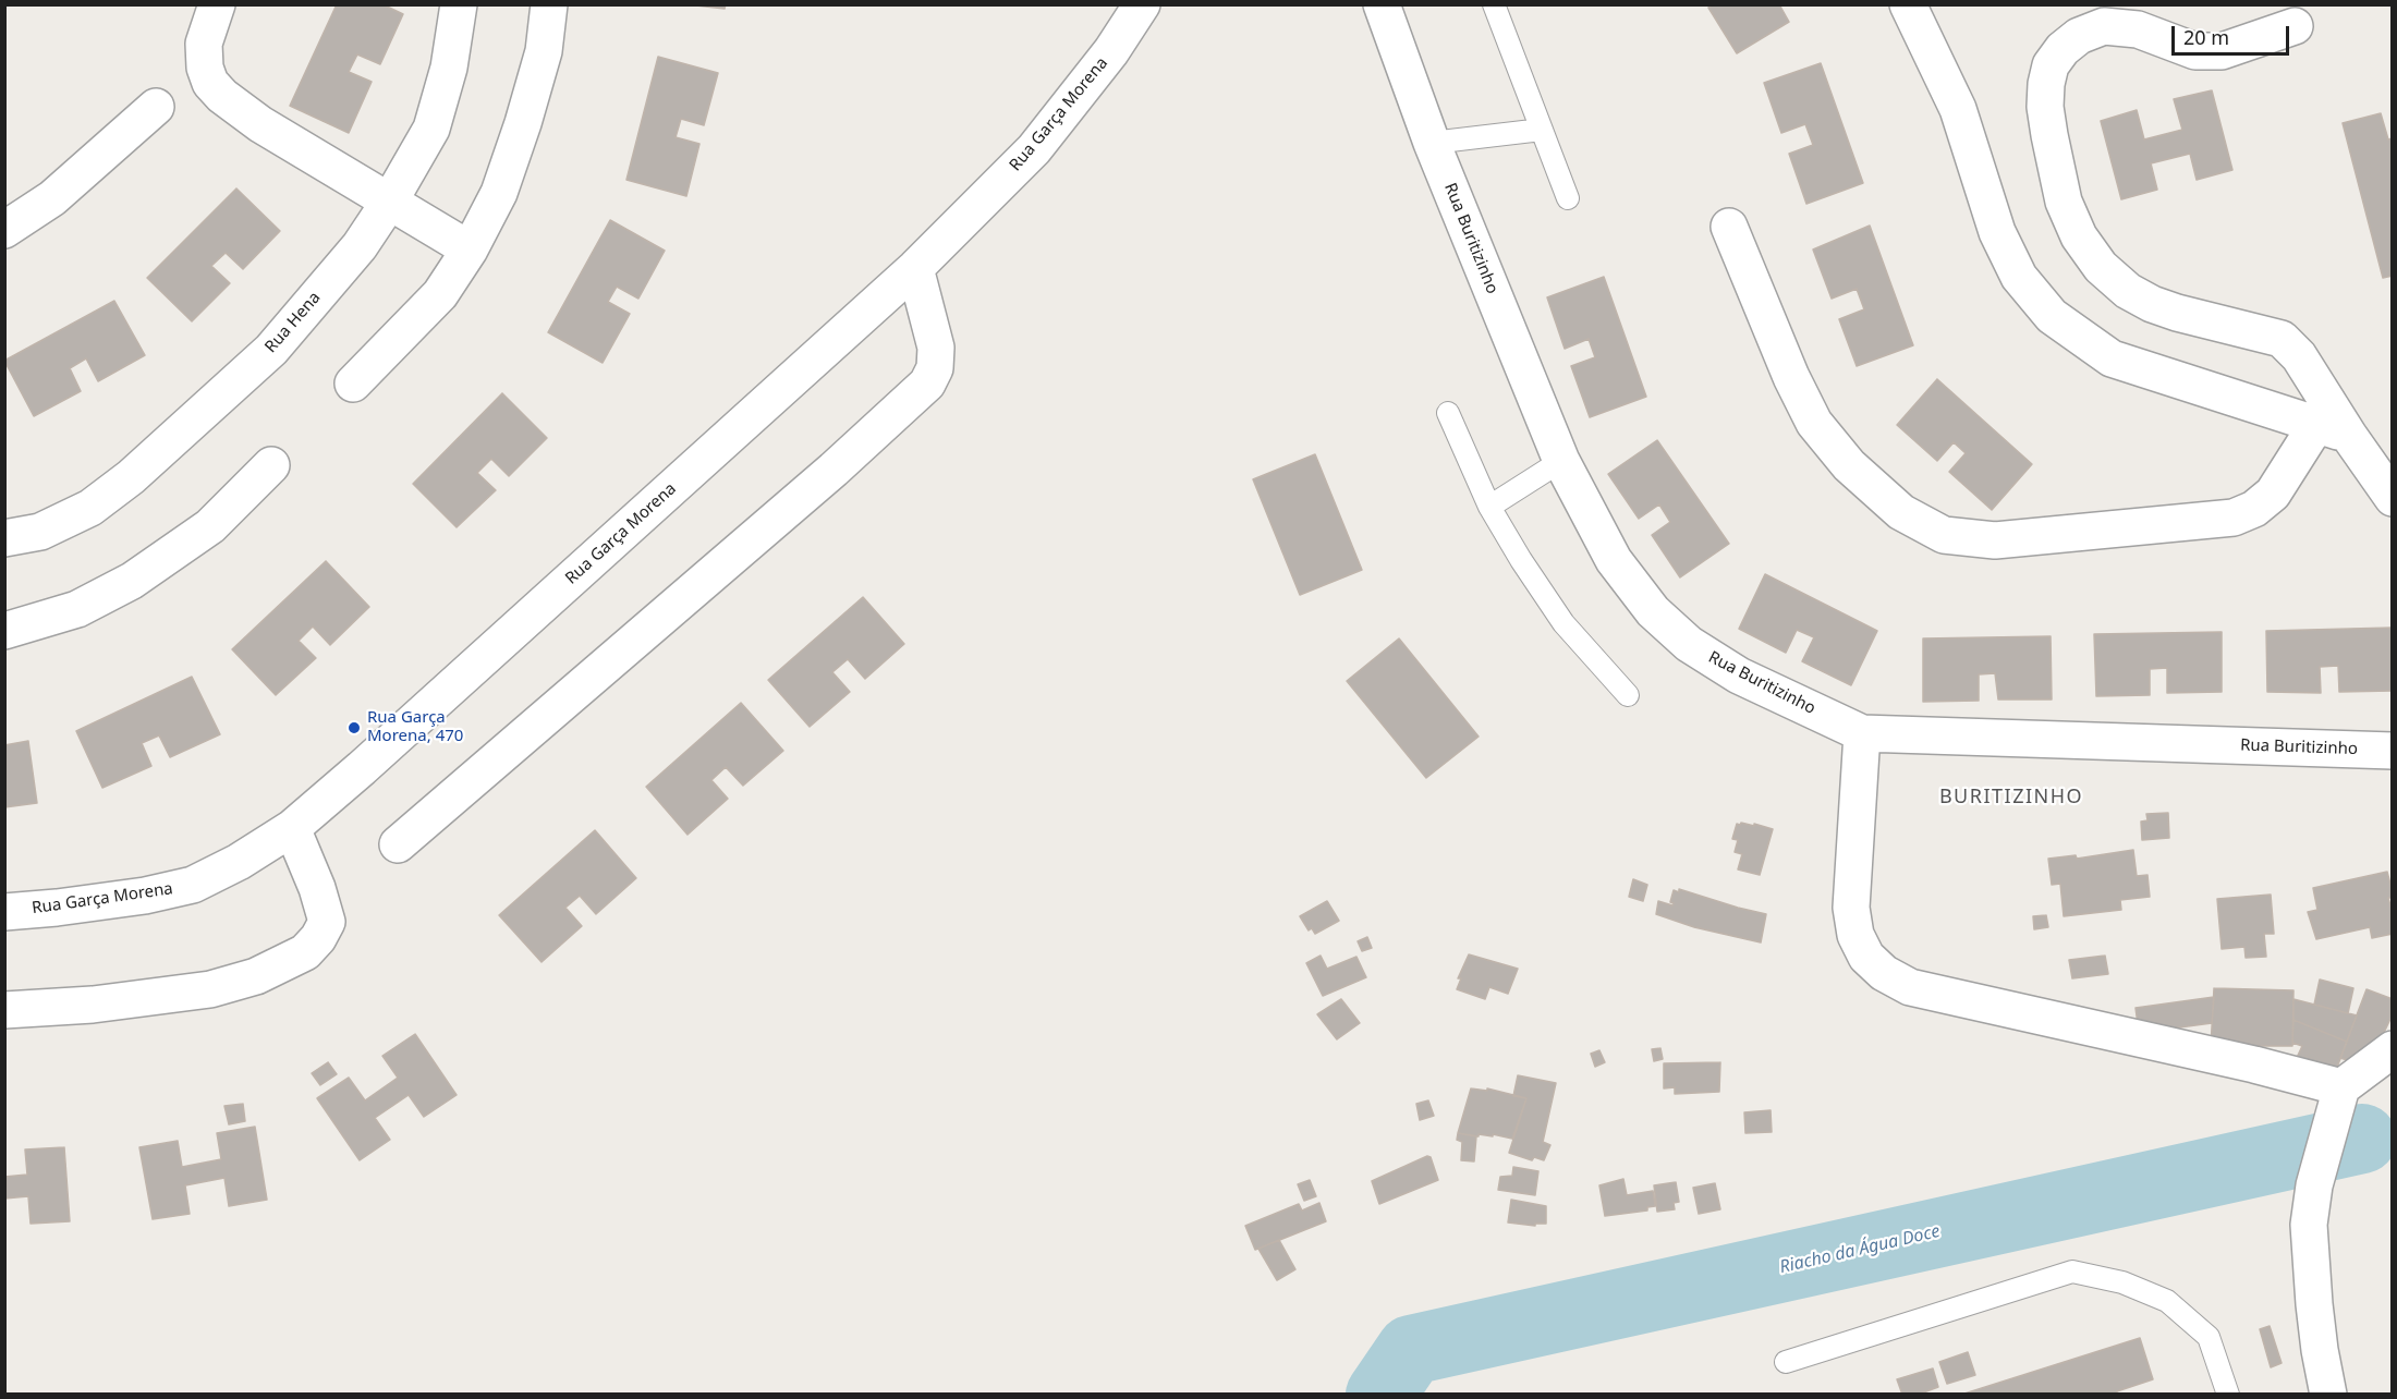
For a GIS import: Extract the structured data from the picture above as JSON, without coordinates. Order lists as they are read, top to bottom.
{
  "streets": {
    "street": ["Rua Garça Morena", "Rua Buritizinho", "Rua Hena"]
  },
  "districts": ["BURITIZINHO"],
  "water": ["Riacho da Água Doce"],
  "places": ["Rua Garça Morena, 470"],
  "scale_bar": "20 m"
}
